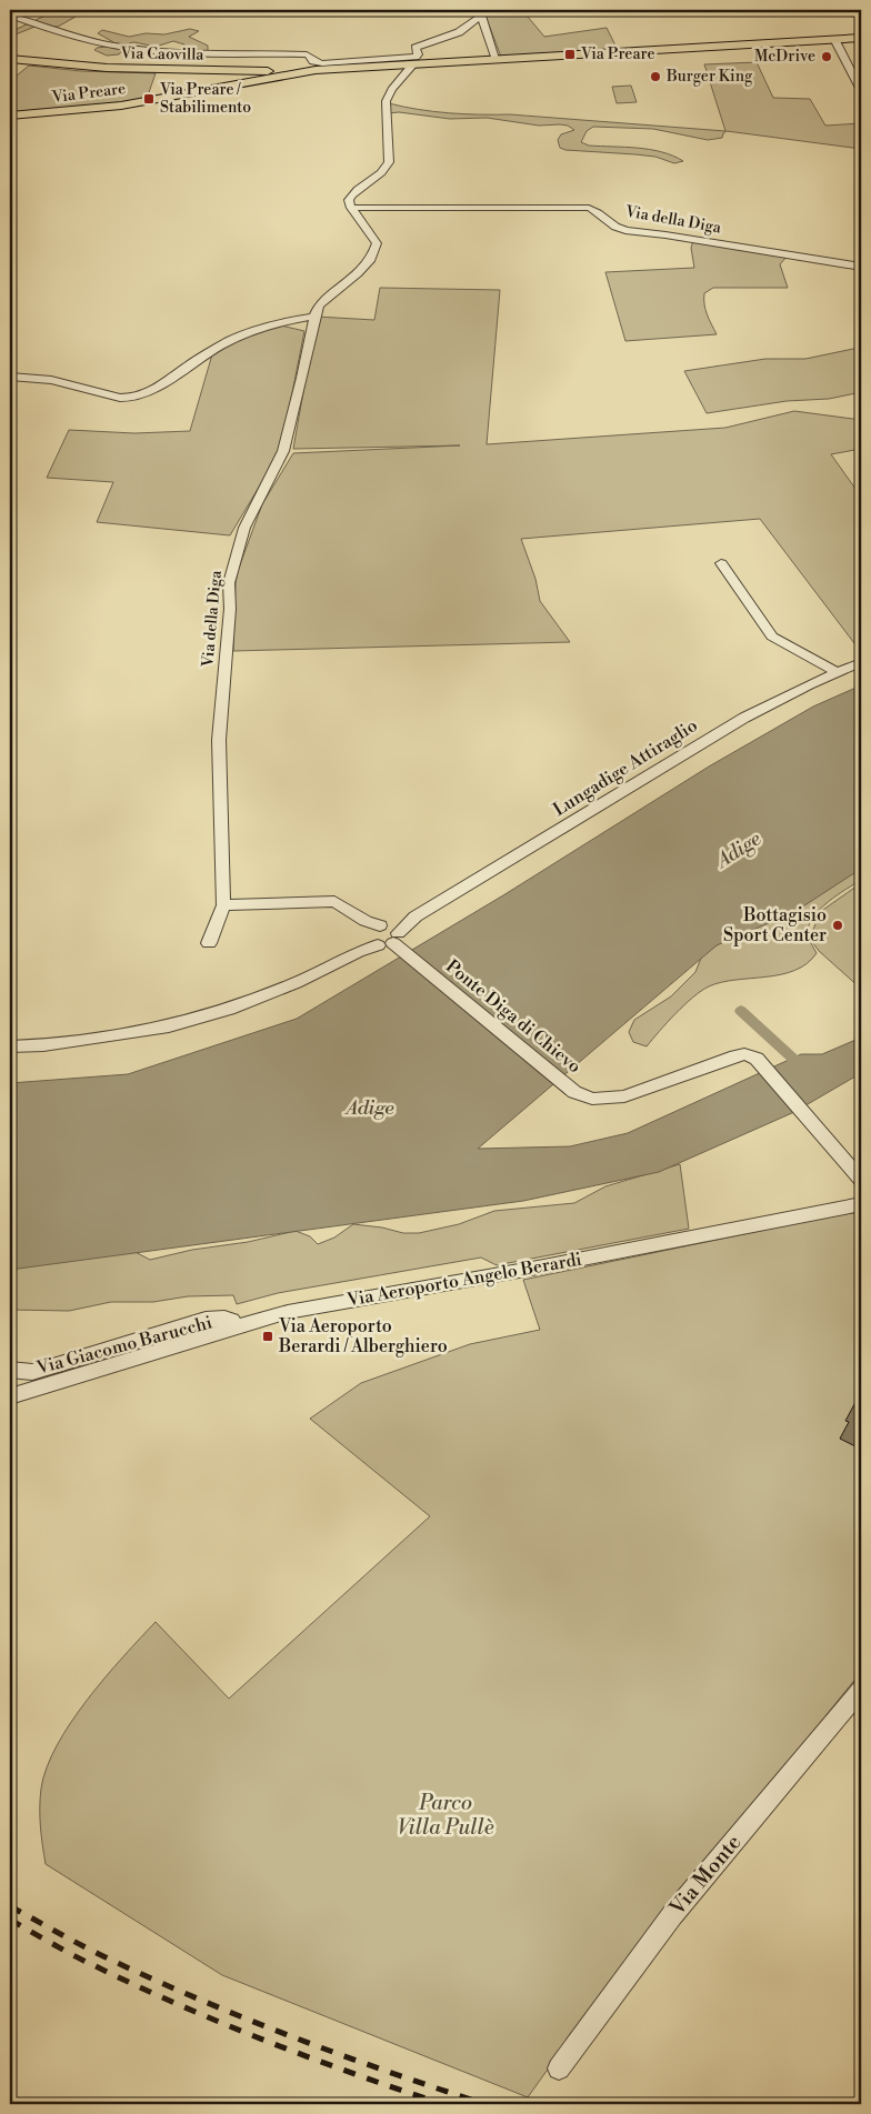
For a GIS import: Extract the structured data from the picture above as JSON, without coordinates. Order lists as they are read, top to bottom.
{
  "streets": {
    "main road": ["Via Caovilla", "Via Preare"],
    "street": [
      "Via della Diga",
      "Lungadige Attiraglio",
      "Ponte Diga di Chievo",
      "Via Aeroporto Angelo Berardi",
      "Via Giacomo Barucchi",
      "Via Monte"
    ]
  },
  "crossings": [
    ["Via Caovilla", "Via Preare"],
    ["Lungadige Attiraglio", "Ponte Diga di Chievo"],
    ["Via Aeroporto Angelo Berardi", "Via Giacomo Barucchi"]
  ],
  "water": ["Adige"],
  "parks": ["Parco Villa Pullè"],
  "places": {
    "transit": ["Via Preare", "Via Preare / Stabilimento", "Via Aeroporto Berardi / Alberghiero"],
    "other": ["McDrive", "Burger King", "Bottagisio Sport Center"]
  }
}
